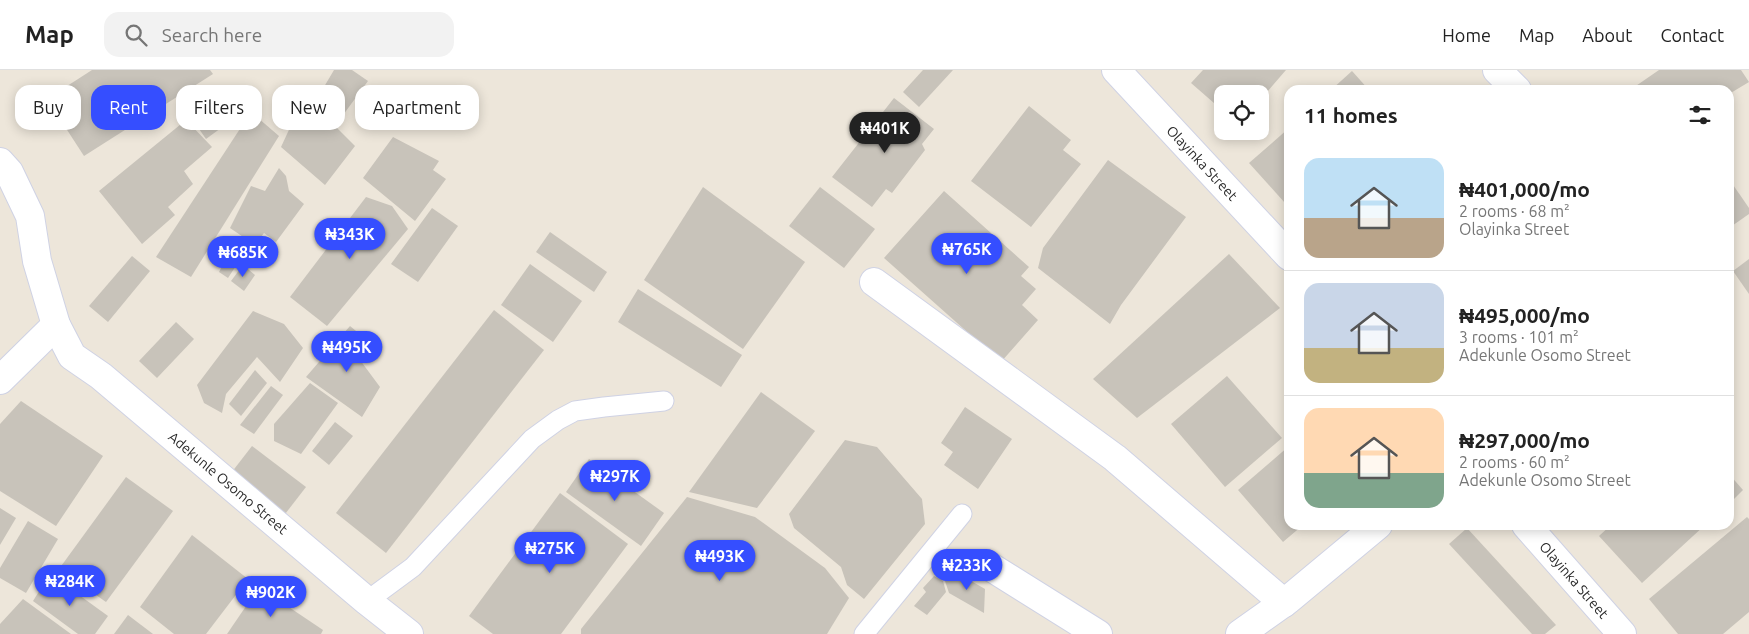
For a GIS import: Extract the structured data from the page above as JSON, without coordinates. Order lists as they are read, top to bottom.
{
  "streets": {
    "street": ["Olayinka Street", "Adekunle Osomo Street"]
  },
  "page": {
    "header": "Map",
    "search": "Search here",
    "nav": [
      "Home",
      "Map",
      "About",
      "Contact"
    ],
    "chip": [
      "Buy",
      "Rent",
      "Filters",
      "New",
      "Apartment"
    ],
    "heading": "11 homes",
    "price": [
      "₦401K",
      "₦343K",
      "₦765K",
      "₦685K",
      "₦495K",
      "₦297K",
      "₦275K",
      "₦493K",
      "₦233K",
      "₦284K",
      "₦902K"
    ],
    "list": [
      {
        "name": "₦401,000/mo",
        "note": "2 rooms · 68 m² · Olayinka Street"
      },
      {
        "name": "₦495,000/mo",
        "note": "3 rooms · 101 m² · Adekunle Osomo Street"
      },
      {
        "name": "₦297,000/mo",
        "note": "2 rooms · 60 m² · Adekunle Osomo Street"
      }
    ]
  }
}
